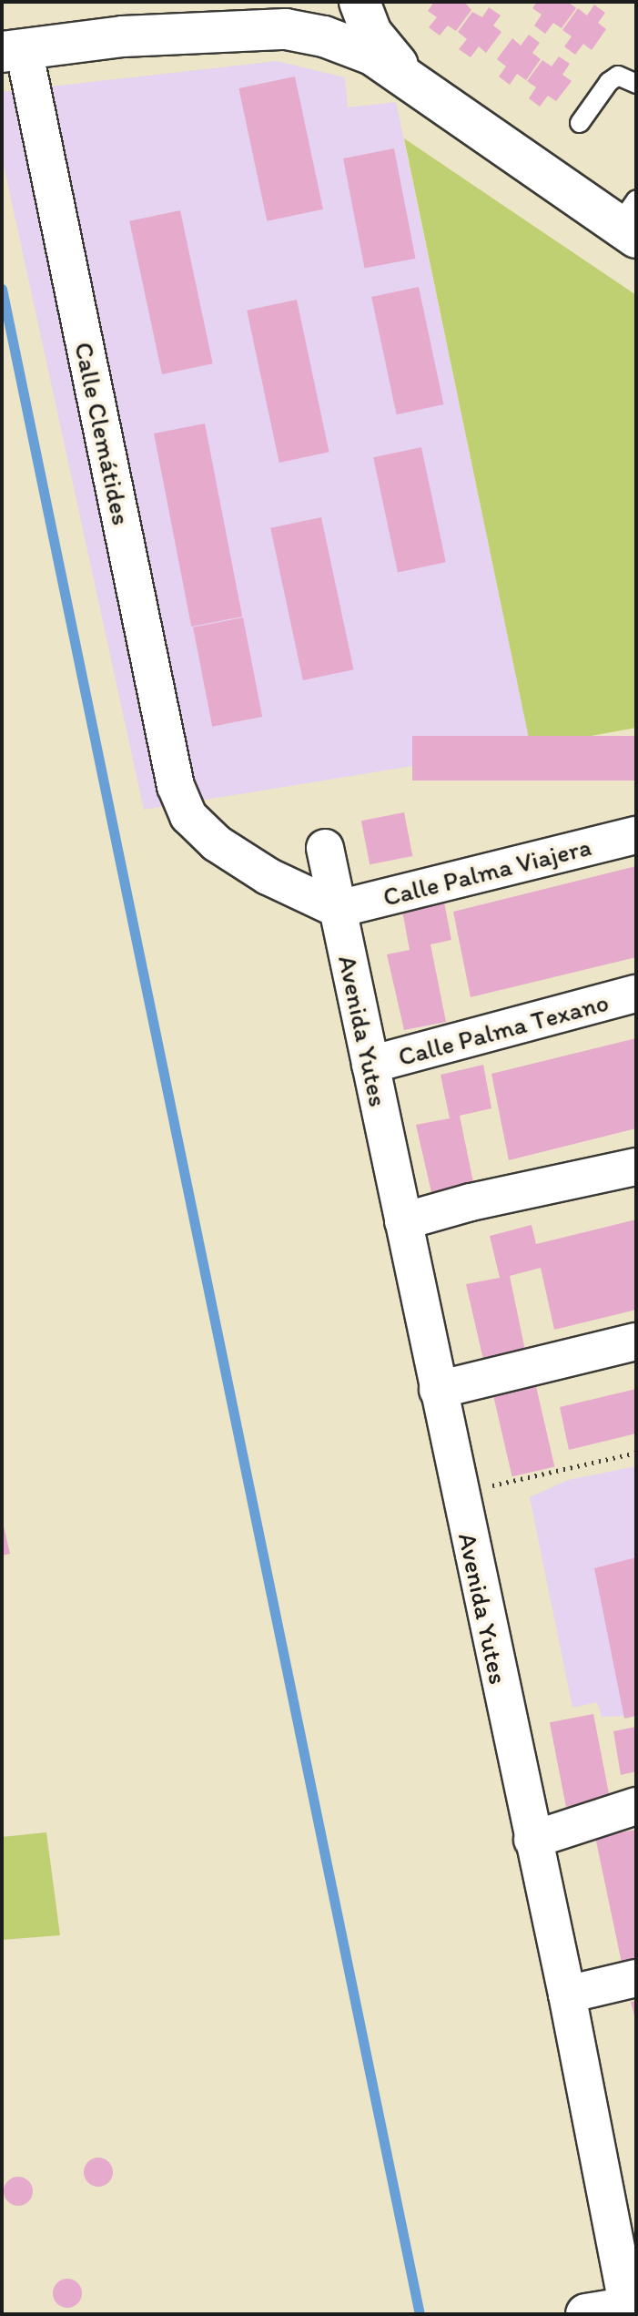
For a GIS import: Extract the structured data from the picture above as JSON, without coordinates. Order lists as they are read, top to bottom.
{
  "streets": {
    "street": [
      "Calle Clemátides",
      "Calle Palma Viajera",
      "Calle Palma Texano",
      "Avenida Yutes"
    ]
  },
  "crossings": [
    ["Calle Clemátides", "Calle Palma Viajera"],
    ["Calle Clemátides", "Avenida Yutes"],
    ["Calle Palma Viajera", "Avenida Yutes"],
    ["Calle Palma Texano", "Avenida Yutes"]
  ]
}
